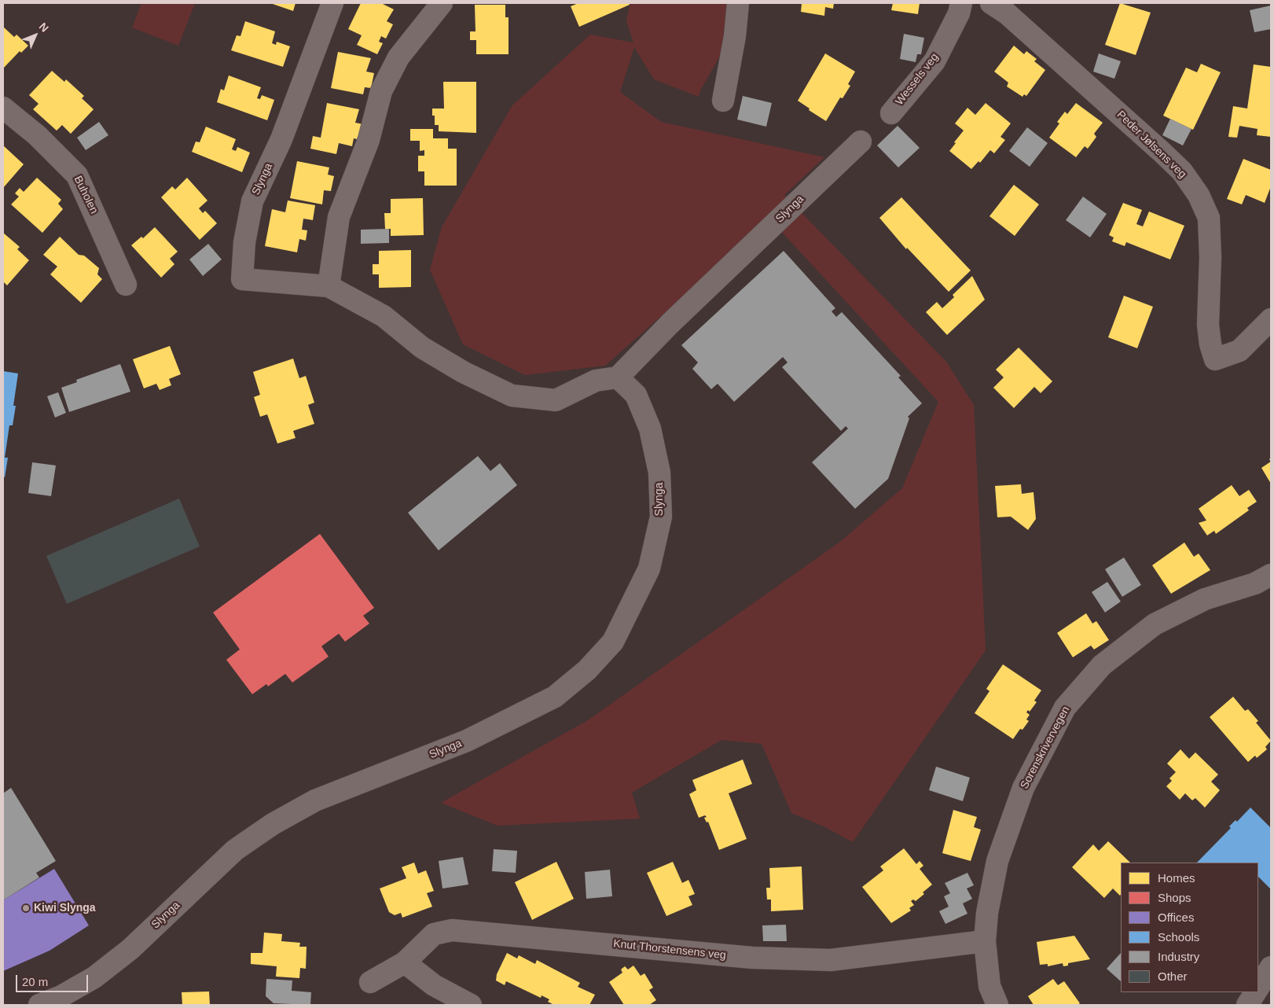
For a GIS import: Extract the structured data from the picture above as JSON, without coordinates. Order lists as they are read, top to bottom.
{
  "streets": {
    "street": [
      "Wessels veg",
      "Peder Jølsens veg",
      "Slynga",
      "Buholen",
      "Sorenskrivervegen",
      "Knut Thorstensens veg"
    ]
  },
  "crossings": [
    ["Sorenskrivervegen", "Knut Thorstensens veg"]
  ],
  "places": ["Kiwi Slynga"],
  "legend": [
    "Homes",
    "Shops",
    "Offices",
    "Schools",
    "Industry",
    "Other"
  ],
  "scale_bar": "20 m",
  "north": "top right"
}
